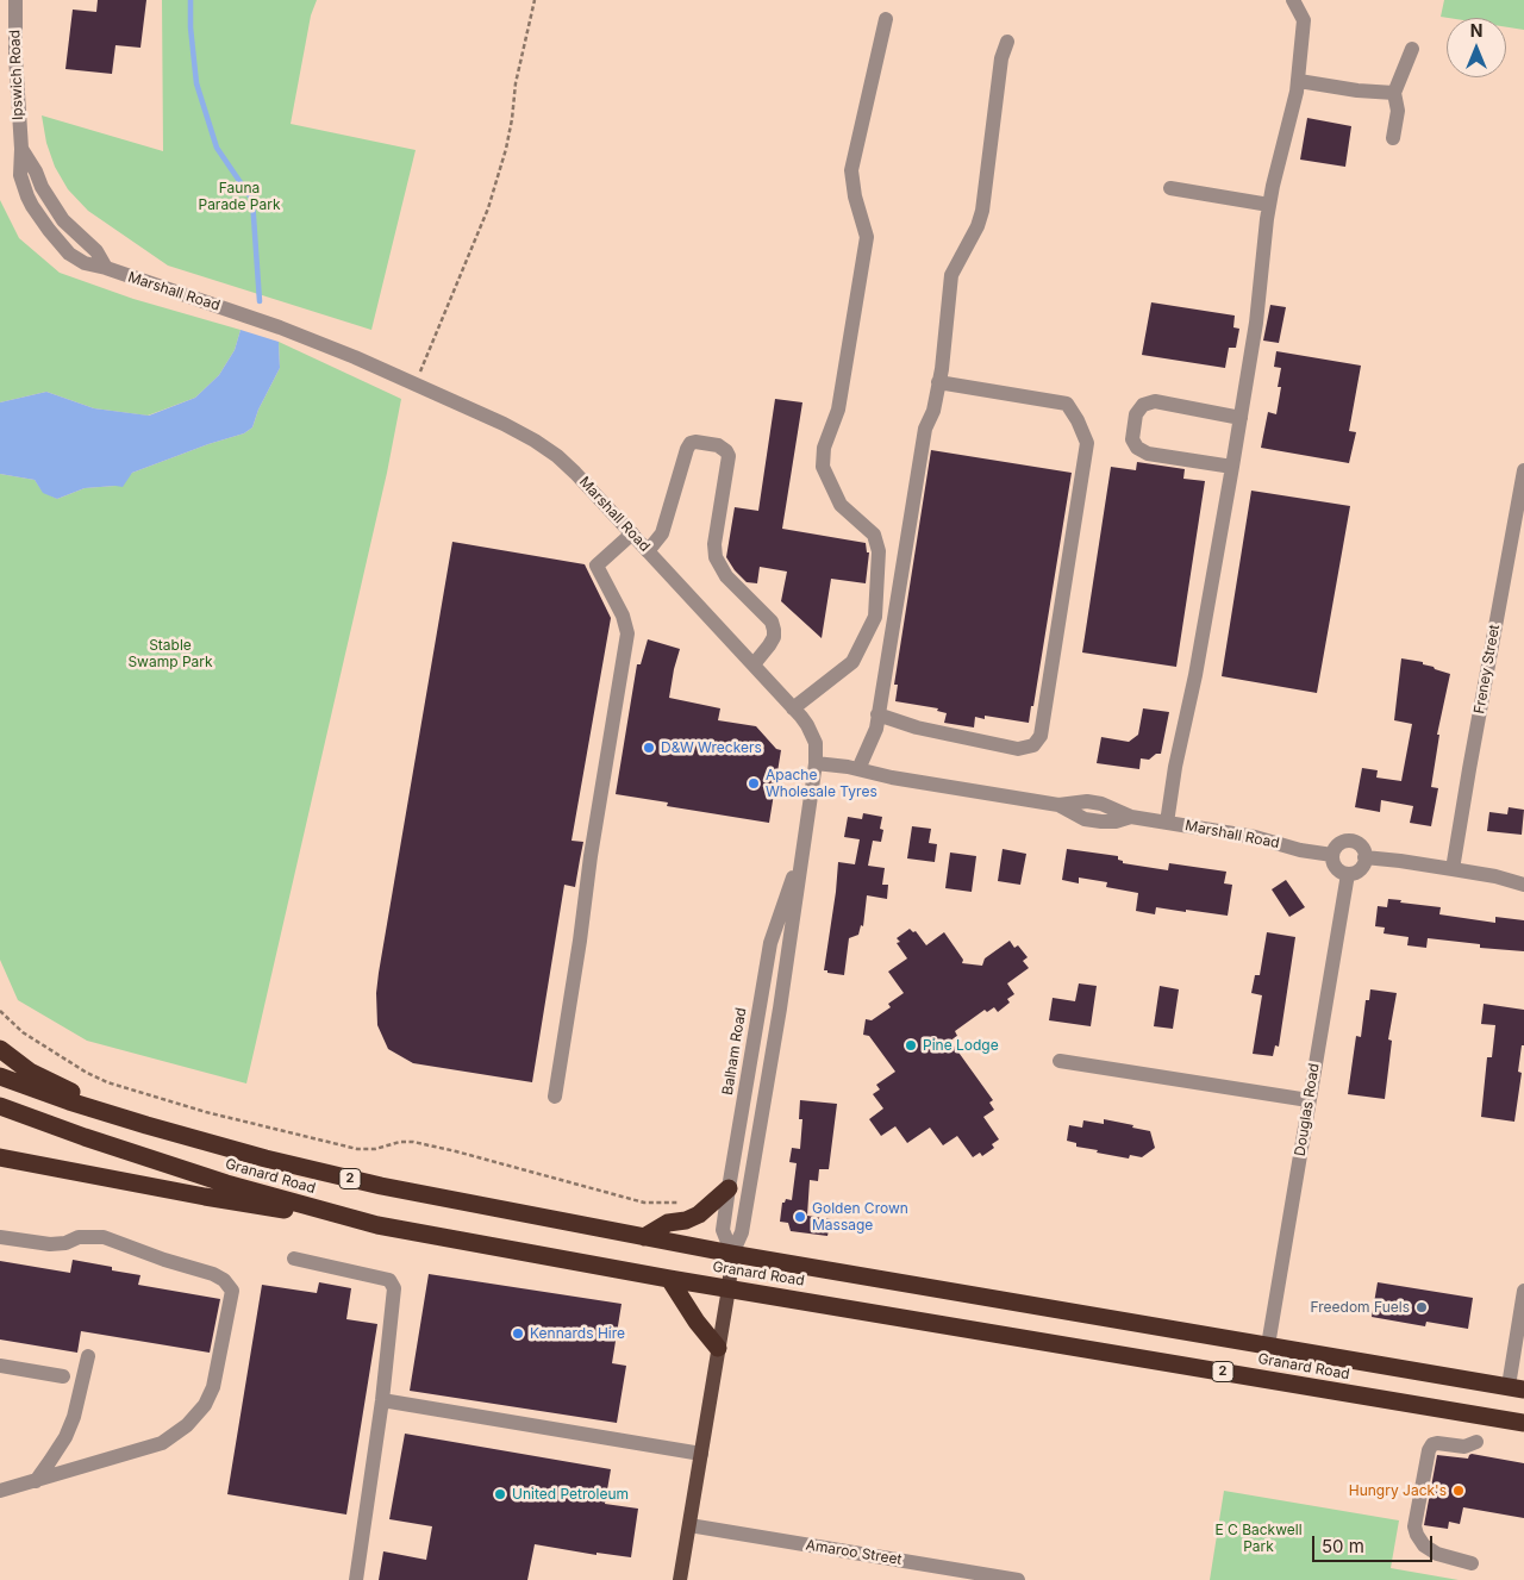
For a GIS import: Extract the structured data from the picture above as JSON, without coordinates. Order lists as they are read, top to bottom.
{
  "streets": {
    "highway": ["Granard Road", "2"],
    "main road": ["Balham Road"],
    "street": [
      "Ipswich Road",
      "Marshall Road",
      "Freney Street",
      "Douglas Road",
      "Amaroo Street"
    ]
  },
  "crossings": [
    ["Ipswich Road", "Marshall Road"],
    ["Marshall Road", "Balham Road"],
    ["Marshall Road", "Douglas Road"],
    ["Balham Road", "Granard Road"],
    ["Balham Road", "Amaroo Street"],
    ["Douglas Road", "Granard Road"]
  ],
  "parks": ["Fauna Parade Park", "Stable Swamp Park", "E C Backwell Park"],
  "places": [
    "D&W Wreckers",
    "Apache Wholesale Tyres",
    "Pine Lodge",
    "Golden Crown Massage",
    "Freedom Fuels",
    "Kennards Hire",
    "Hungry Jack's",
    "United Petroleum"
  ],
  "scale_bar": "50 m",
  "north": "top"
}
